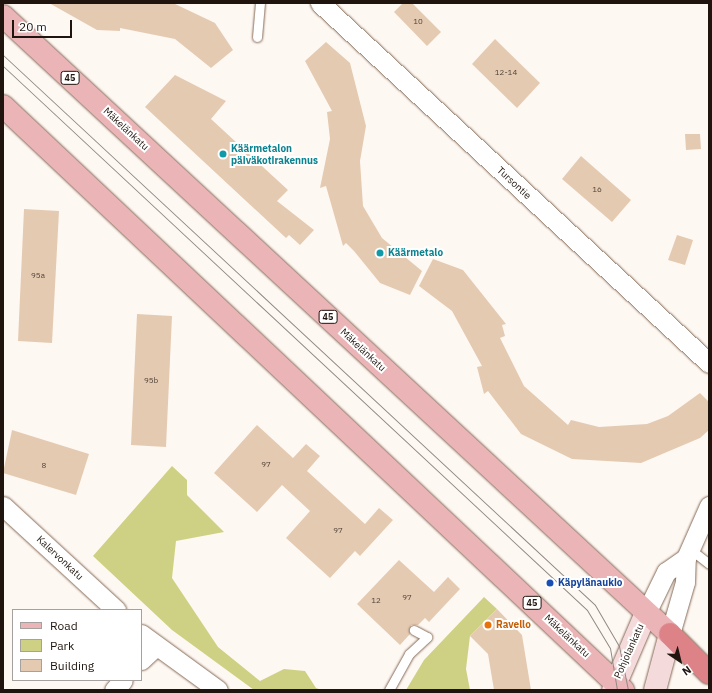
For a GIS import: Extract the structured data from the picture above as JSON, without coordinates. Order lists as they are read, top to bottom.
{
  "streets": {
    "highway": ["45"],
    "main road": ["Mäkelänkatu"],
    "street": ["Tursontie", "Kalervonkatu", "Pohjolankatu"]
  },
  "crossings": [
    ["45", "Mäkelänkatu"],
    ["Mäkelänkatu", "Pohjolankatu"]
  ],
  "places": [
    "Käärmetalon päiväkotirakennus",
    "Käärmetalo",
    "Käpylänaukio",
    "Ravello"
  ],
  "house_numbers": [
    "10",
    "12-14",
    "16",
    "95a",
    "95b",
    "97",
    "8",
    "97",
    "97",
    "12"
  ],
  "legend": ["Road", "Park", "Building"],
  "scale_bar": "20 m",
  "north": "bottom right"
}
